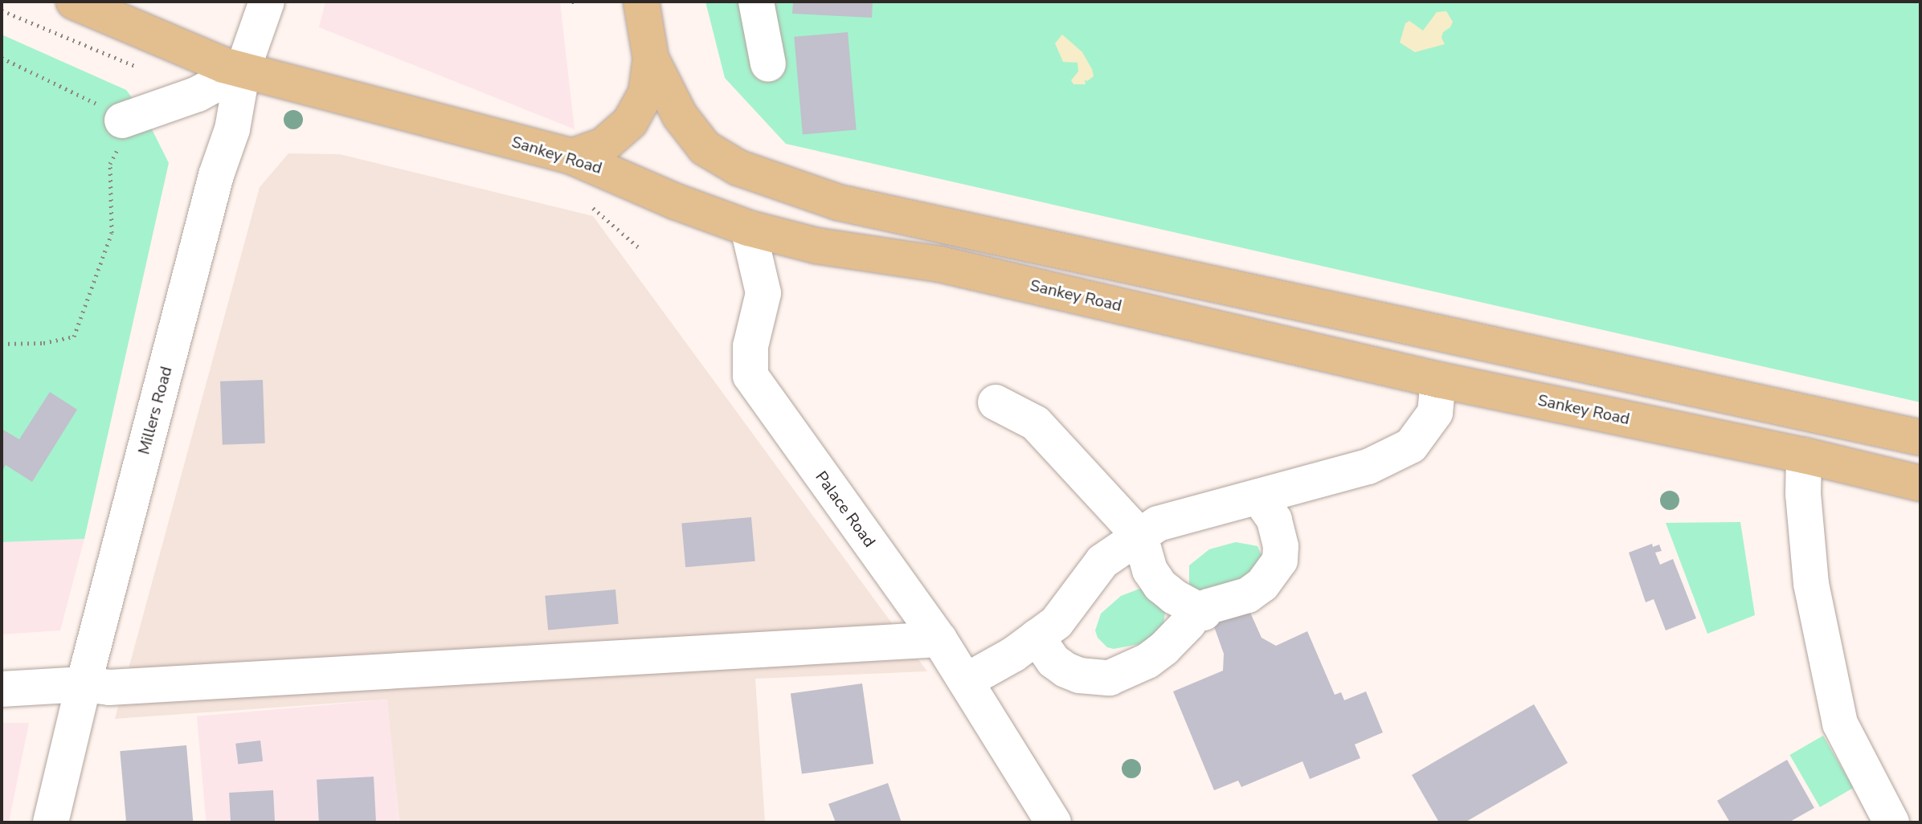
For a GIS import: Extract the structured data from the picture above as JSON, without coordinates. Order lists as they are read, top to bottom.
{
  "streets": {
    "main road": ["Sankey Road", "Palace Road"],
    "street": ["Millers Road"]
  },
  "crossings": [
    ["Sankey Road", "Millers Road"],
    ["Sankey Road", "Palace Road"]
  ]
}
